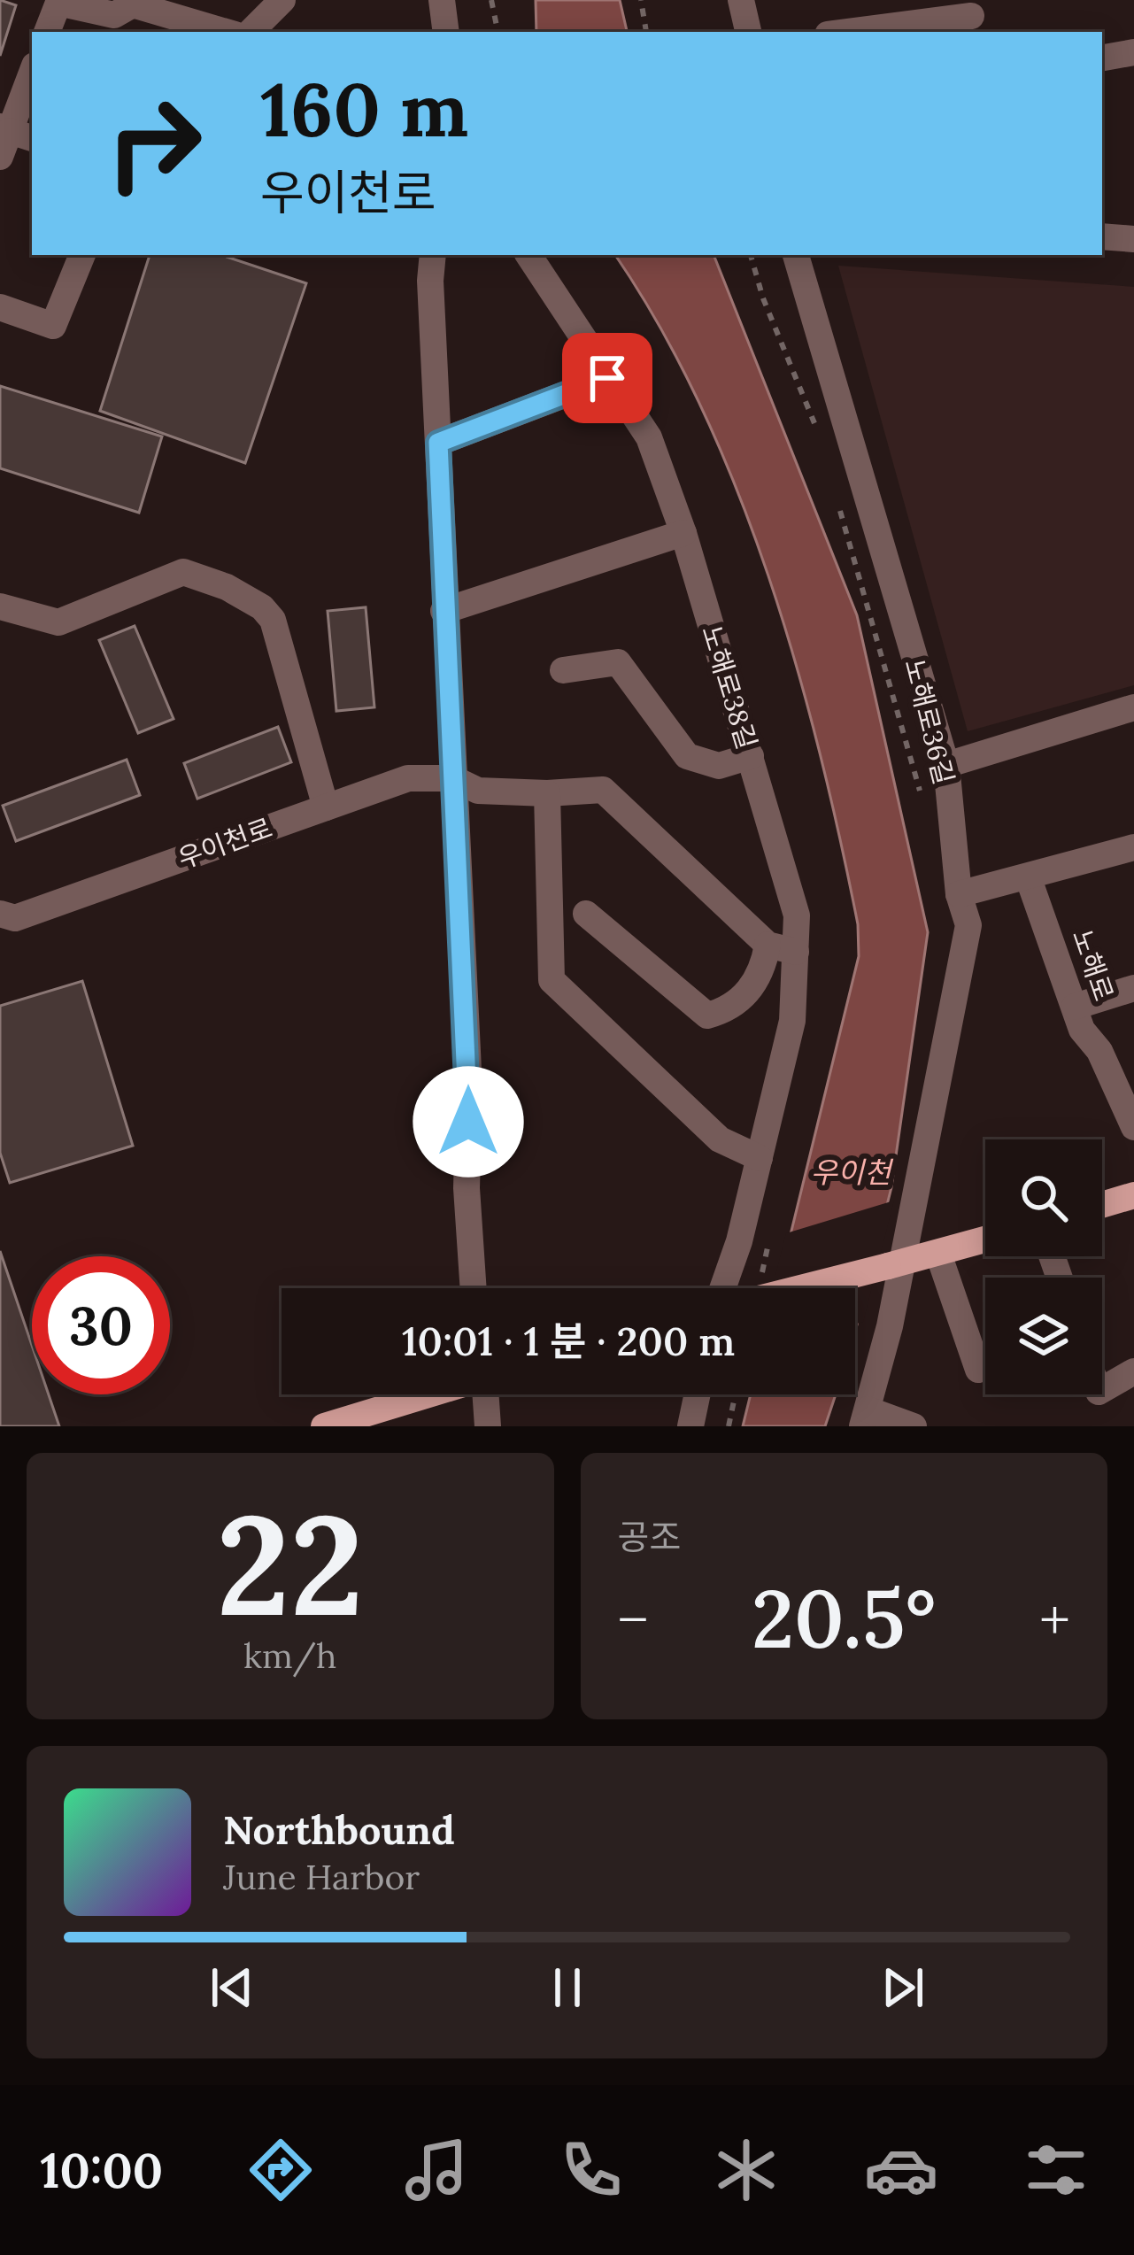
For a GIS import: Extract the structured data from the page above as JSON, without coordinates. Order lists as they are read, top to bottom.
{
  "streets": {
    "street": [
      "노해로38길",
      "노해로36길",
      "우이천로",
      "노해로"
    ]
  },
  "water": ["우이천"],
  "page": {
    "turn": ["160 m", "우이천로"],
    "limit": "30",
    "trip": "10:01 · 1 분 · 200 m",
    "tile": [
      ["22", "km/h"],
      "공조"
    ],
    "heat": ["−", "20.5°", "+"],
    "song": ["Northbound", "June Harbor"],
    "tabs": "10:00"
  }
}
